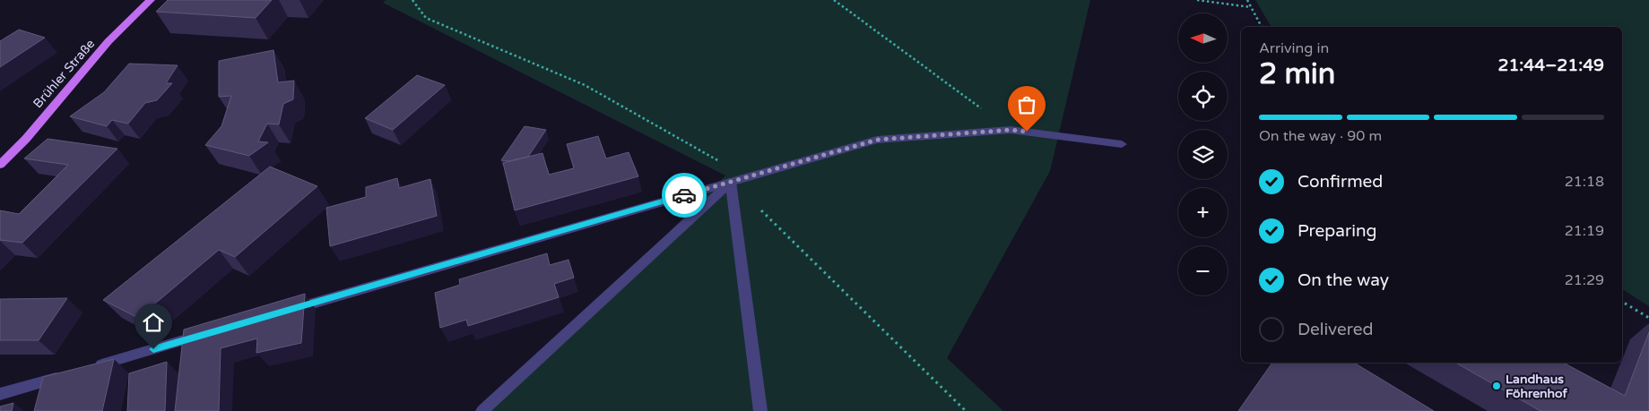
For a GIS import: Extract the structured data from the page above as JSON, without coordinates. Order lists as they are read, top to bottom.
{
  "streets": {
    "main road": ["Brühler Straße"]
  },
  "places": ["Landhaus Föhrenhof"],
  "north": "left",
  "page": {
    "map_buttons": ["+", "−"],
    "heading": ["2 min", "Arriving in", "21:44–21:49"],
    "bar": "On the way · 90 m",
    "list": [
      ["Confirmed", "21:18"],
      ["Preparing", "21:19"],
      ["On the way", "21:29"],
      "Delivered"
    ]
  }
}
